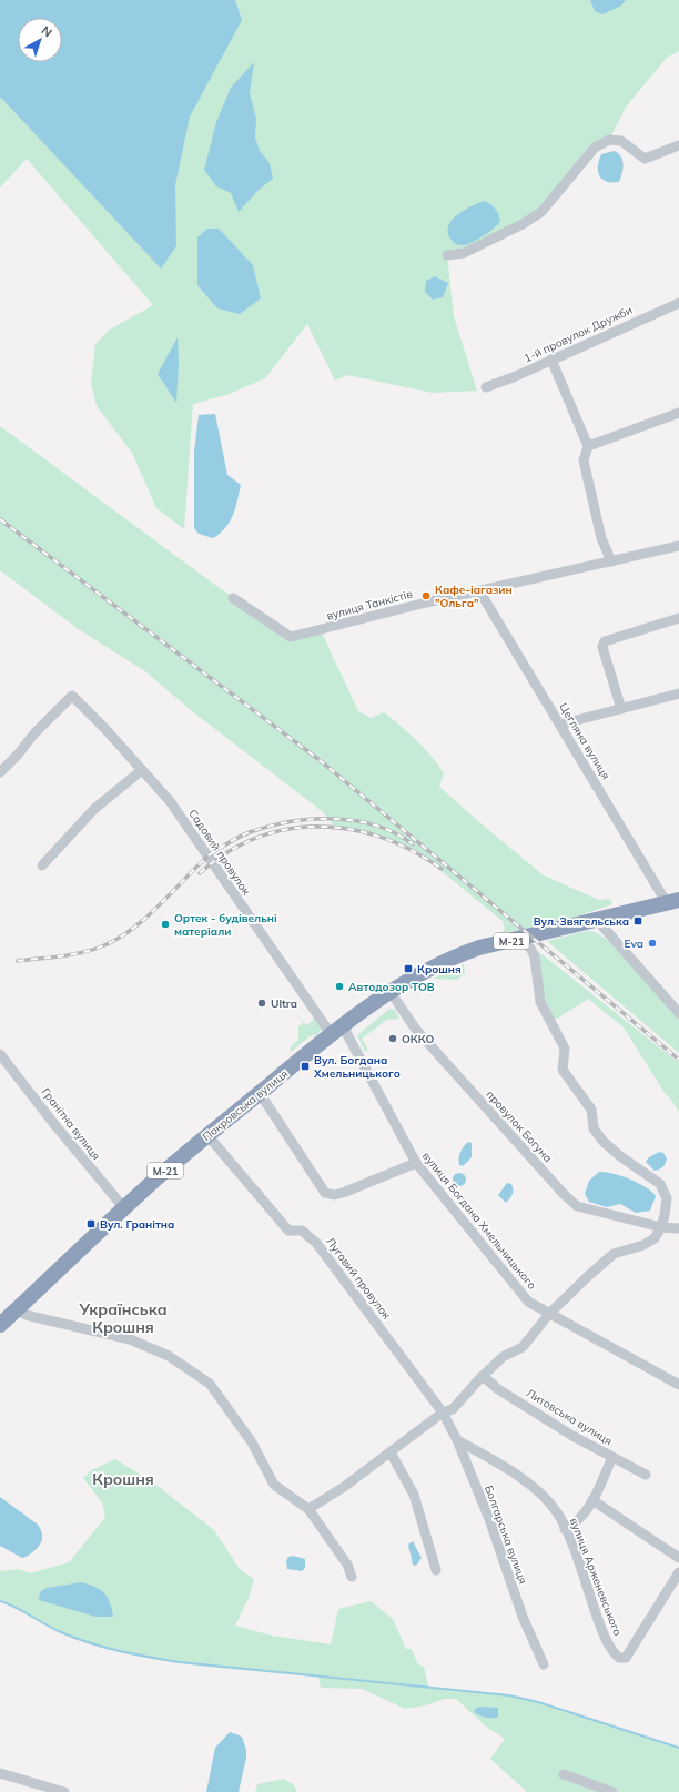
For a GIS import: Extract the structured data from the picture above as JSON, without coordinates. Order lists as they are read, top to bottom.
{
  "streets": {
    "highway": ["М-21", "Покровська вулиця"],
    "street": [
      "1-й провулок Дружби",
      "вулиця Танкістів",
      "Цегляна вулиця",
      "Садовий провулок",
      "Гранітна вулиця",
      "провулок Богуна",
      "вулиця Богдана Хмельницького",
      "Луговий провулок",
      "Литовська вулиця",
      "Болгарська вулиця",
      "вулиця Арженевського"
    ]
  },
  "crossings": [
    ["вулиця Танкістів", "Цегляна вулиця"],
    ["Цегляна вулиця", "Покровська вулиця"],
    ["Садовий провулок", "Покровська вулиця"],
    ["Садовий провулок", "вулиця Богдана Хмельницького"],
    ["Покровська вулиця", "Гранітна вулиця"],
    ["Покровська вулиця", "провулок Богуна"],
    ["Покровська вулиця", "вулиця Богдана Хмельницького"],
    ["Покровська вулиця", "Луговий провулок"],
    ["Луговий провулок", "Болгарська вулиця"],
    ["Болгарська вулиця", "вулиця Арженевського"]
  ],
  "districts": ["Українська Крошня", "Крошня"],
  "places": {
    "other": [
      "Кафе-іагазин \"Ольга\"",
      "Ортек - будівельні матеріали",
      "Eva",
      "Автодозор ТОВ",
      "Ultra",
      "ОККО"
    ],
    "transit": [
      "Вул. Звягельська",
      "Крошня",
      "Вул. Богдана Хмельницького",
      "Вул. Гранітна"
    ]
  },
  "north": "top right"
}
